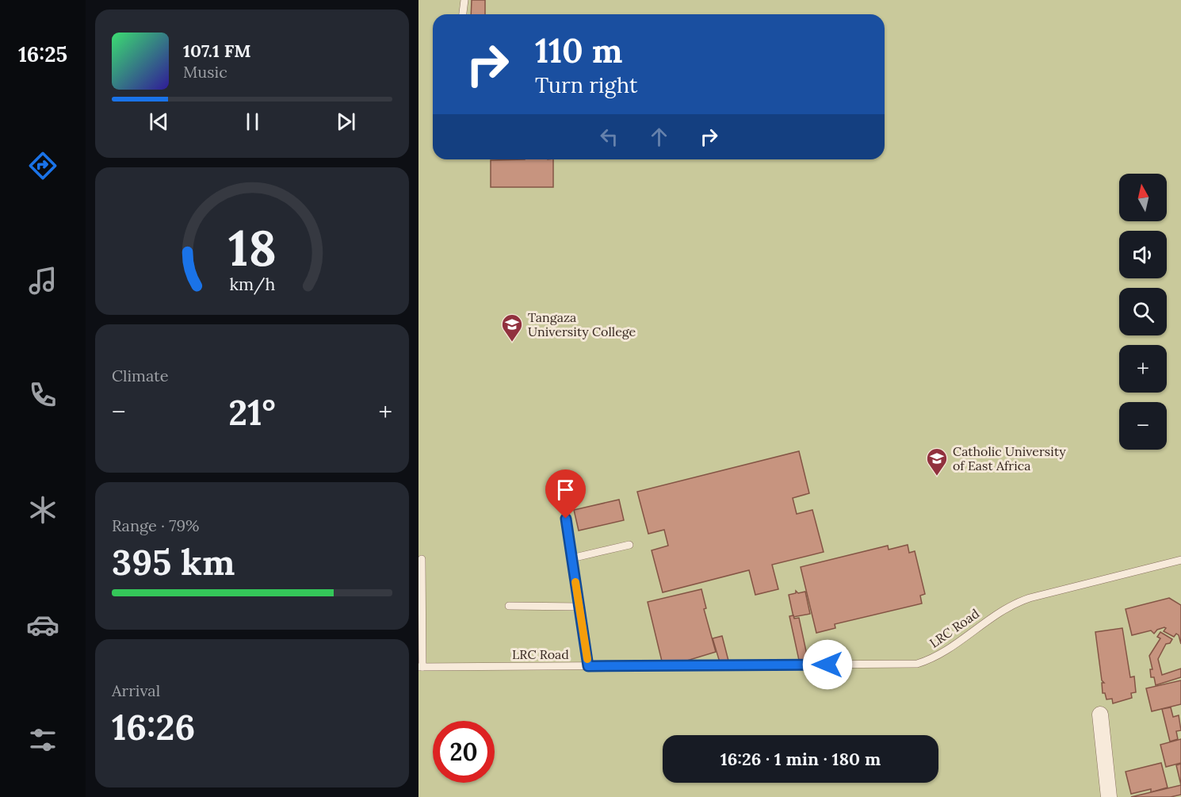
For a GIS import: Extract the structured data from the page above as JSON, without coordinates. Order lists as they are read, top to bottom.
{
  "streets": {
    "lane": ["LRC Road"]
  },
  "places": {
    "school or university": ["Tangaza University College", "Catholic University of East Africa"]
  },
  "north": "top",
  "page": {
    "tabs": "16:25",
    "turn": ["110 m", "Turn right"],
    "song": ["107.1 FM", "Music"],
    "map_buttons": ["+", "−"],
    "tile": [
      "Climate",
      ["Range · 79%", "395 km"],
      ["Arrival", "16:26"]
    ],
    "heat": ["−", "21°", "+"],
    "limit": "20",
    "trip": "16:26 · 1 min · 180 m",
    "gauge": ["18", "km/h"]
  }
}
